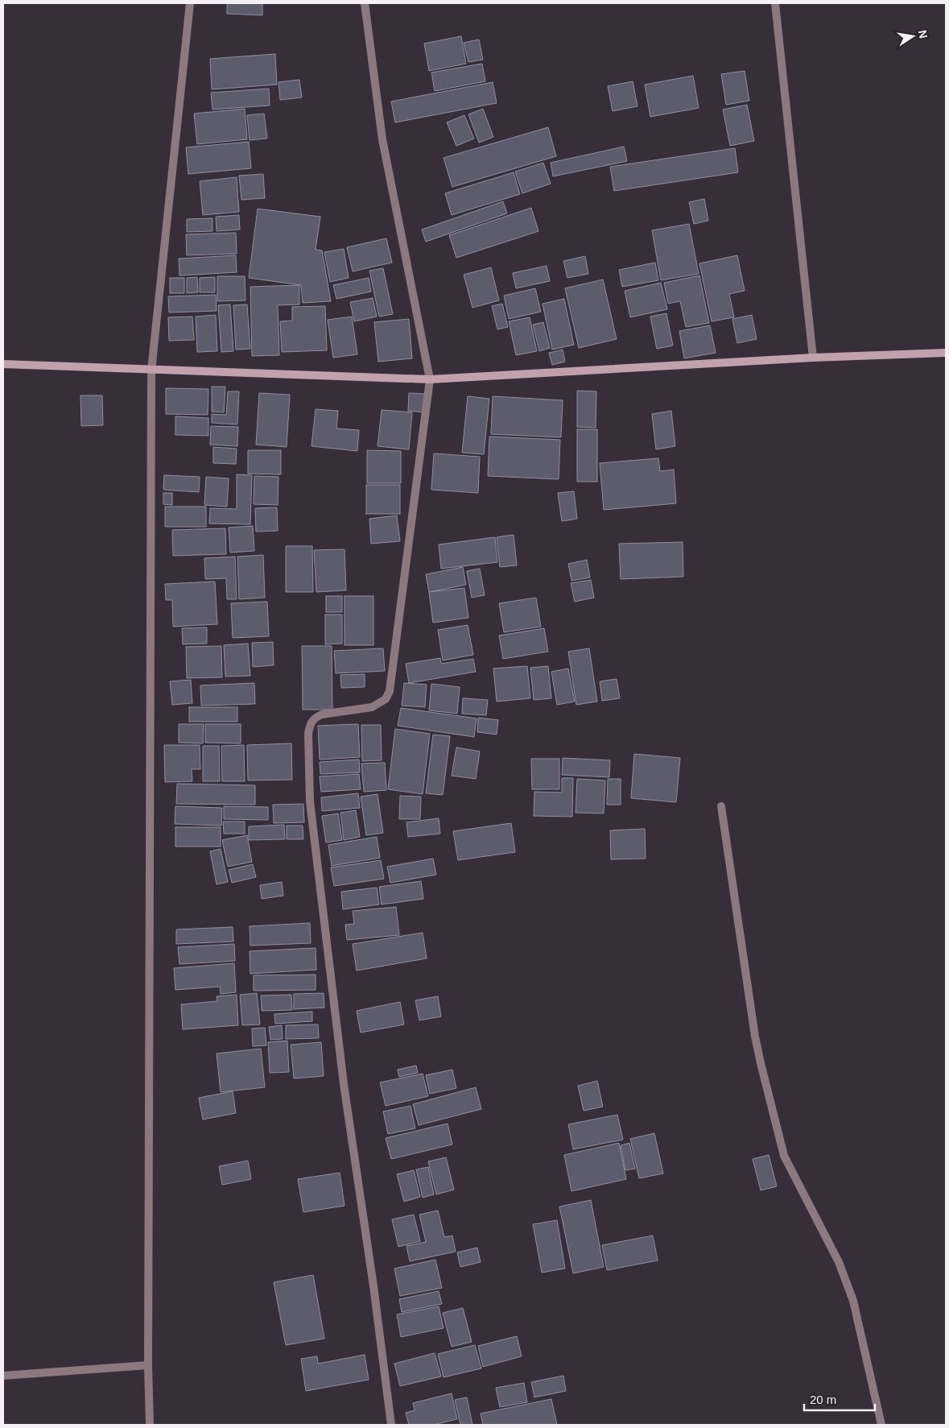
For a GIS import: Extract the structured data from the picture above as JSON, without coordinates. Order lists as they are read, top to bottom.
{
  "scale_bar": "20 m",
  "north": "right"
}
